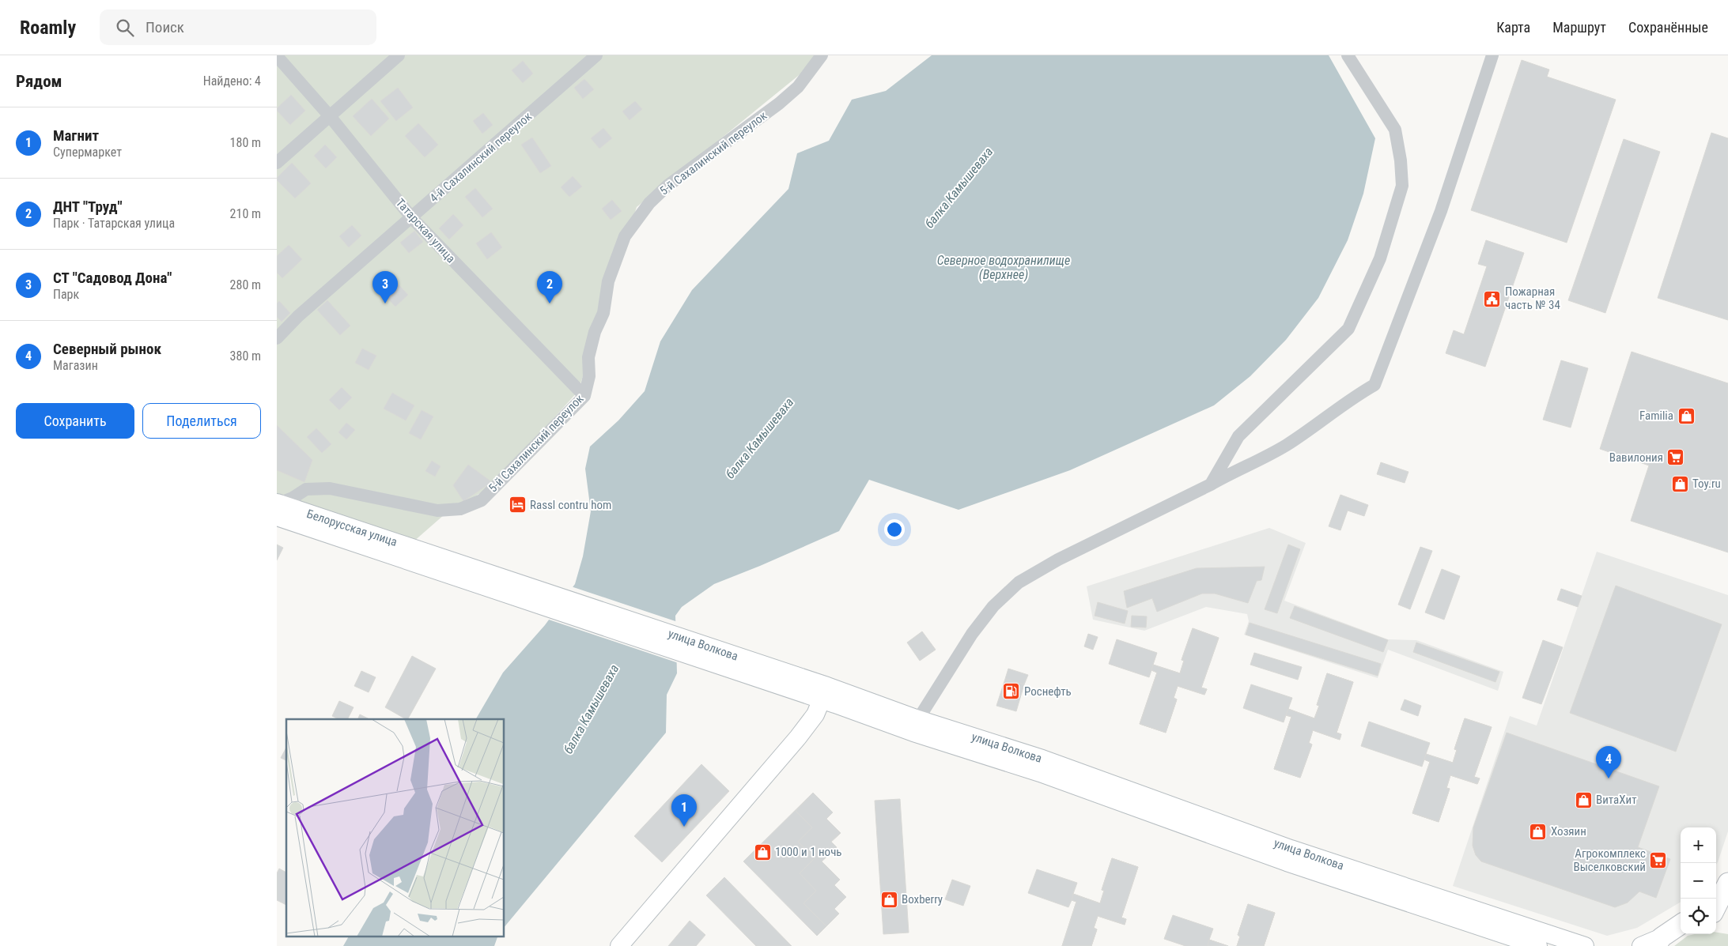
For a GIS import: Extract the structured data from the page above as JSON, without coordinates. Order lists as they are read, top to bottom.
{
  "streets": {
    "main road": ["Белорусская улица", "улица Волкова"],
    "street": ["5-й Сахалинский переулок", "4-й Сахалинский переулок", "Татарская улица"]
  },
  "crossings": [
    ["5-й Сахалинский переулок", "Татарская улица"],
    ["5-й Сахалинский переулок", "Белорусская улица"],
    ["4-й Сахалинский переулок", "Татарская улица"],
    ["Белорусская улица", "улица Волкова"]
  ],
  "water": ["балка Камышеваха", "Северное водохранилище (Верхнее)"],
  "places": {
    "public building": ["Пожарная часть № 34"],
    "shop": [
      "Familia",
      "Toy.ru",
      "ВитаХит",
      "Хозяин",
      "1000 и 1 ночь",
      "Boxberry"
    ],
    "supermarket": ["Вавилония", "Агрокомплекс Выселковский"],
    "hotel": ["Rassl contru hom"],
    "fuel station": ["Роснефть"]
  },
  "page": {
    "header": "Roamly",
    "search": "Поиск",
    "nav": ["Карта", "Маршрут", "Сохранённые"],
    "heading": ["Рядом", "Найдено: 4"],
    "list": [
      {
        "mark": "1",
        "name": "Магнит",
        "note": "Супермаркет",
        "value": "180 m"
      },
      {
        "mark": "2",
        "name": "ДНТ \"Труд\"",
        "note": "Парк · Татарская улица",
        "value": "210 m"
      },
      {
        "mark": "3",
        "name": "СТ \"Садовод Дона\"",
        "note": "Парк",
        "value": "280 m"
      },
      {
        "mark": "4",
        "name": "Северный рынок",
        "note": "Магазин",
        "value": "380 m"
      }
    ],
    "pins": [
      "2",
      "3",
      "4",
      "1"
    ],
    "buttons": ["Сохранить", "Поделиться"],
    "map_buttons": ["+", "−"]
  }
}
